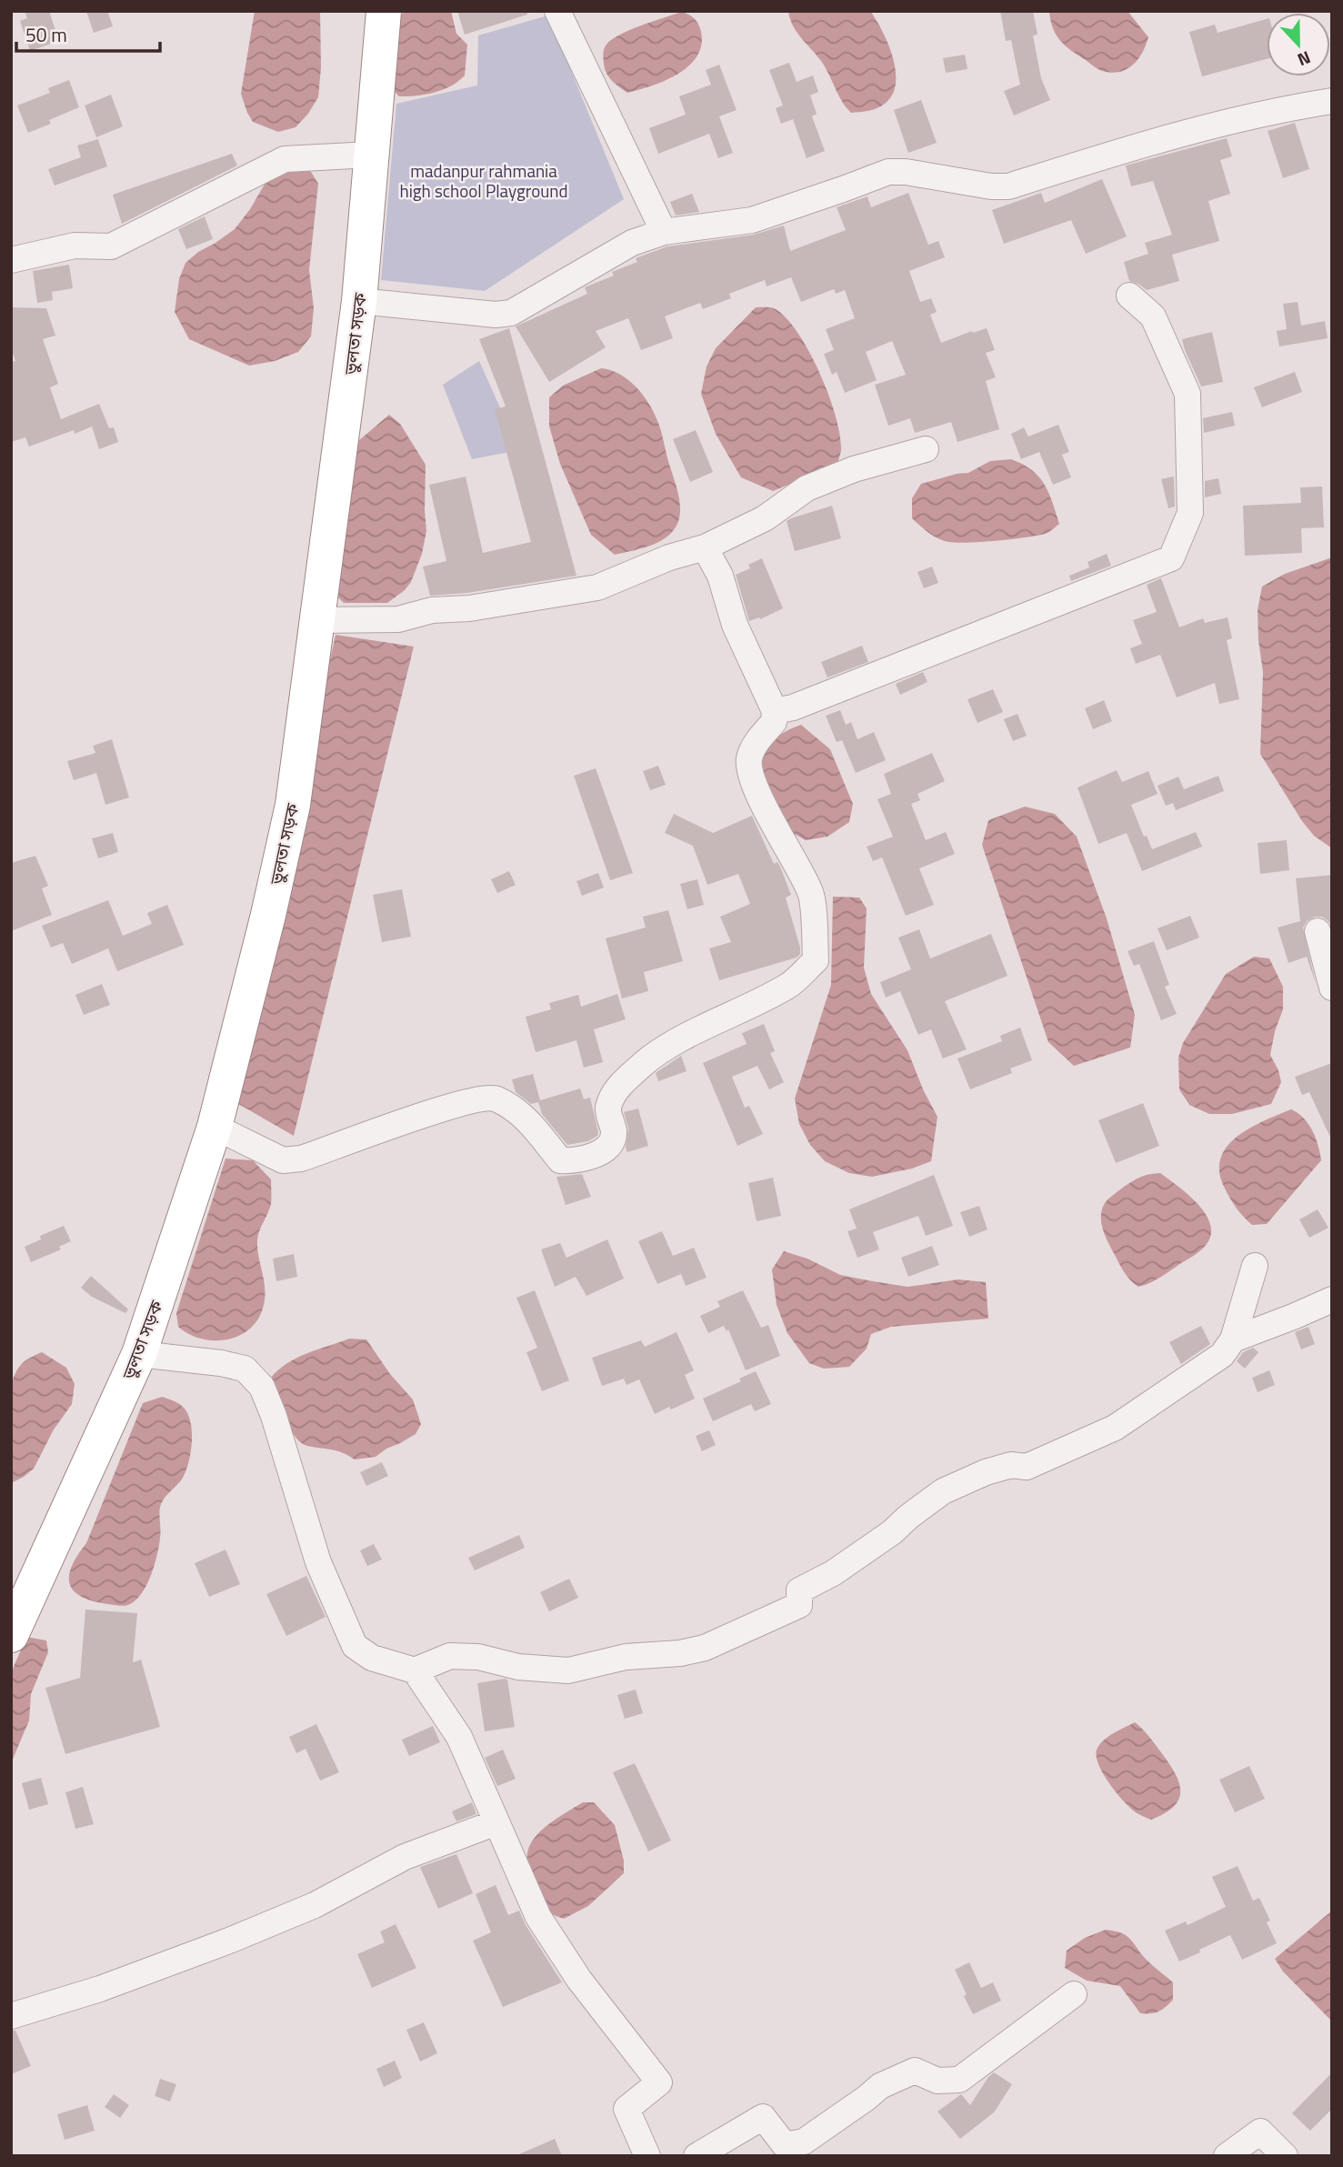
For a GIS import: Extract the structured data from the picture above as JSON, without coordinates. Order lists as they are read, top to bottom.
{
  "streets": {
    "highway": ["ভুলতা সড়ক"]
  },
  "parks": ["madanpur rahmania high school Playground"],
  "scale_bar": "50 m",
  "north": "bottom"
}
